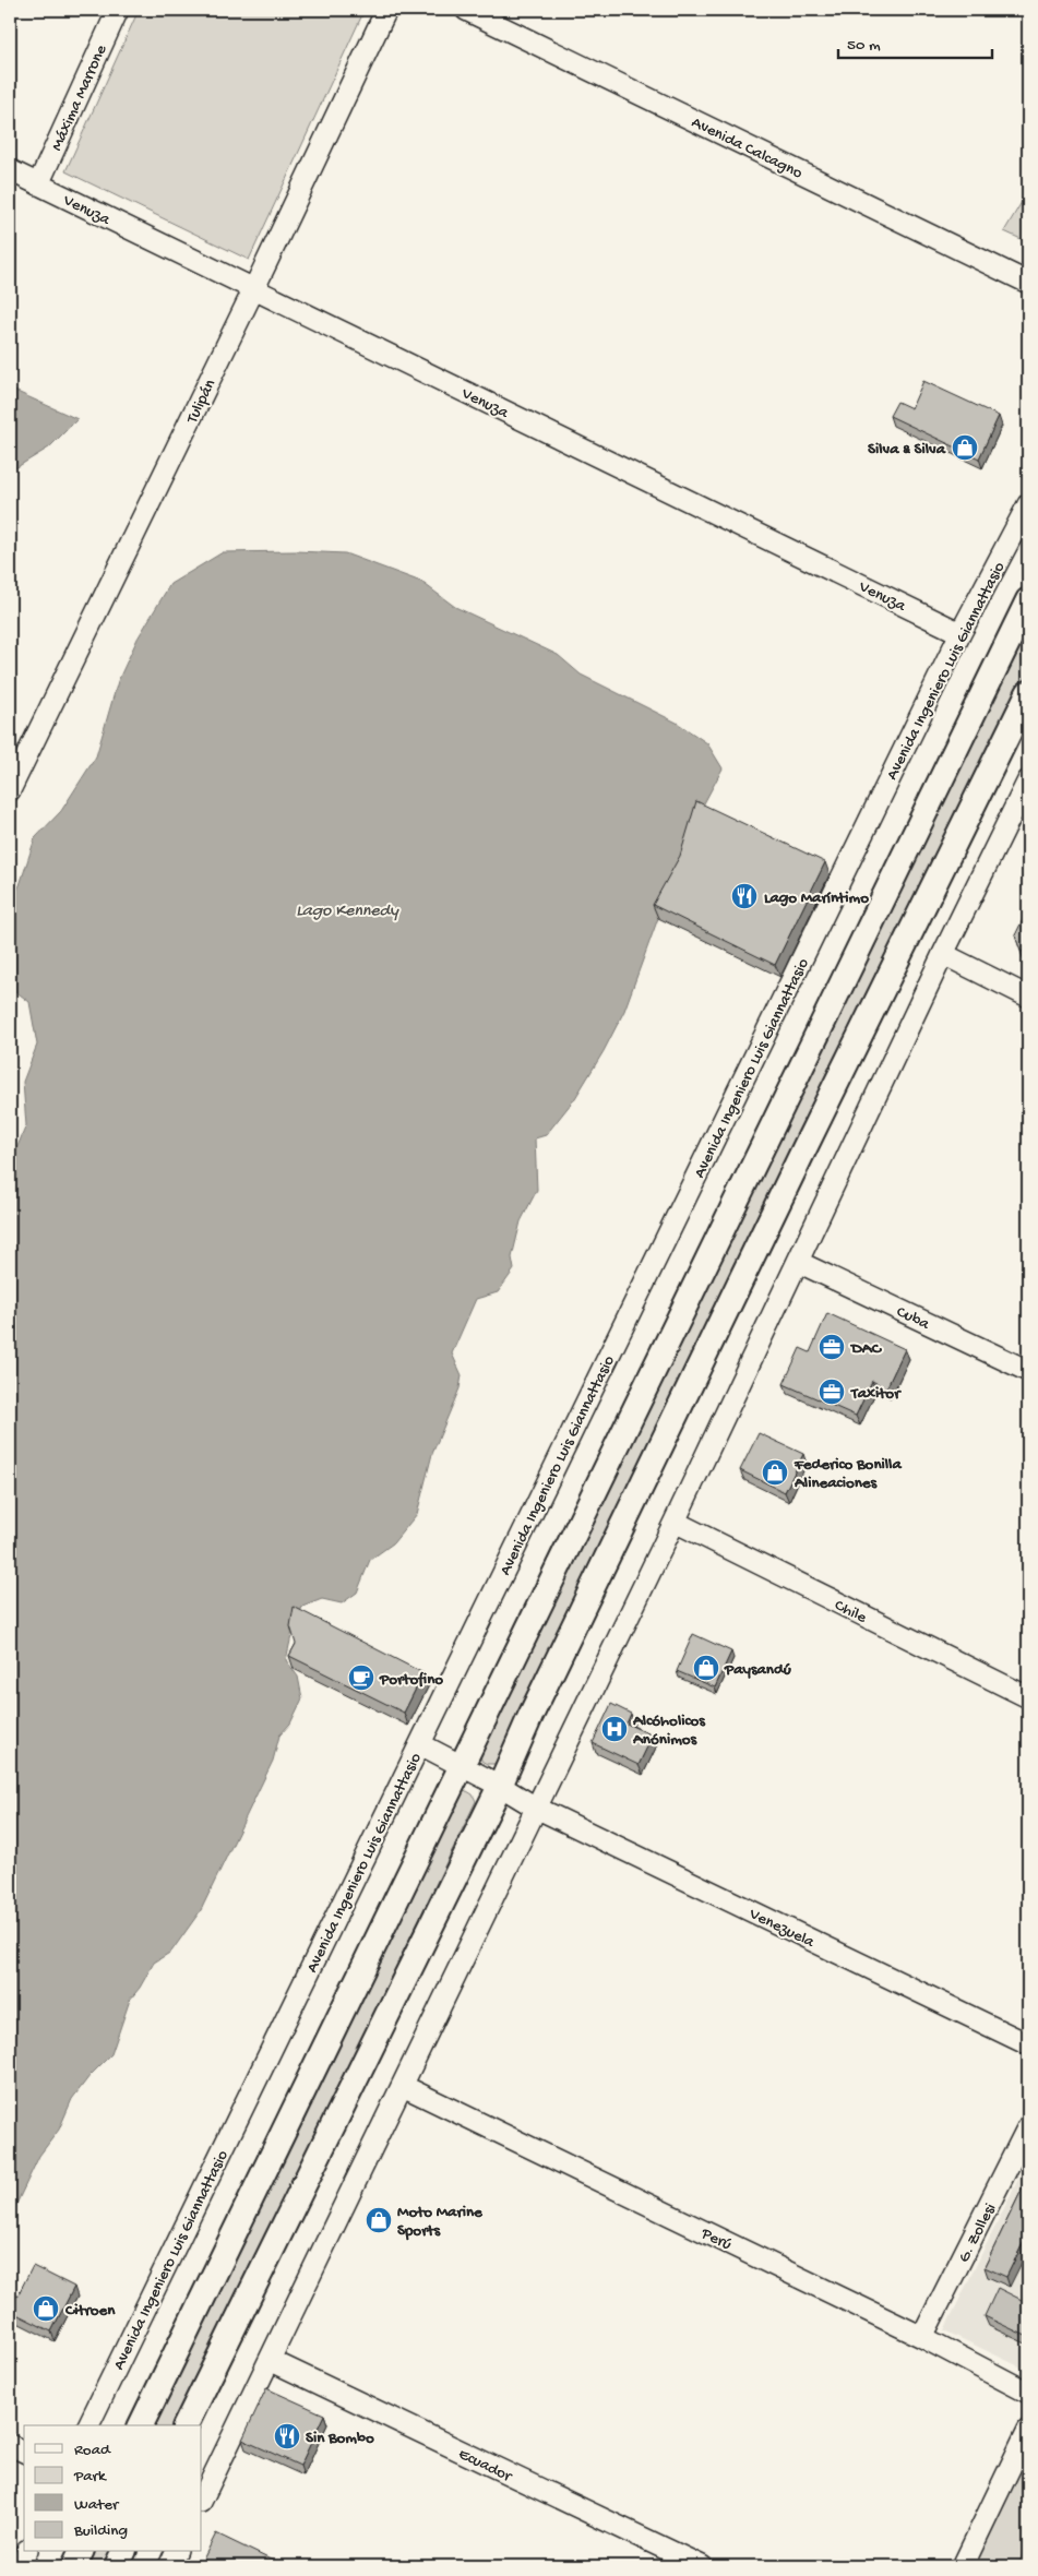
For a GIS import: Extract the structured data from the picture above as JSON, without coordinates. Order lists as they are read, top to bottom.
{
  "streets": {
    "street": [
      "Máxima Marrone",
      "Avenida Calcagno",
      "Venuza",
      "Tulipán",
      "Avenida Ingeniero Luis Giannattasio",
      "Cuba",
      "Chile",
      "Venezuela",
      "G. Zollesi",
      "Perú",
      "Ecuador"
    ]
  },
  "crossings": [
    ["Máxima Marrone", "Venuza"],
    ["Venuza", "Tulipán"],
    ["Venuza", "Avenida Ingeniero Luis Giannattasio"],
    ["Avenida Ingeniero Luis Giannattasio", "Venezuela"],
    ["G. Zollesi", "Perú"]
  ],
  "water": ["Lago Kennedy"],
  "places": {
    "shop": [
      "Silva & Silva",
      "Federico Bonilla Alineaciones",
      "Paysandú",
      "Moto Marine Sports",
      "Citroen"
    ],
    "restaurant": ["Lago Maríntimo", "Sin Bombo"],
    "office": ["DAC", "Taxitor"],
    "cafe": ["Portofino"],
    "hospital": ["Alcóholicos Anónimos"]
  },
  "legend": [
    "Road",
    "Park",
    "Water",
    "Building"
  ],
  "scale_bar": "50 m"
}
